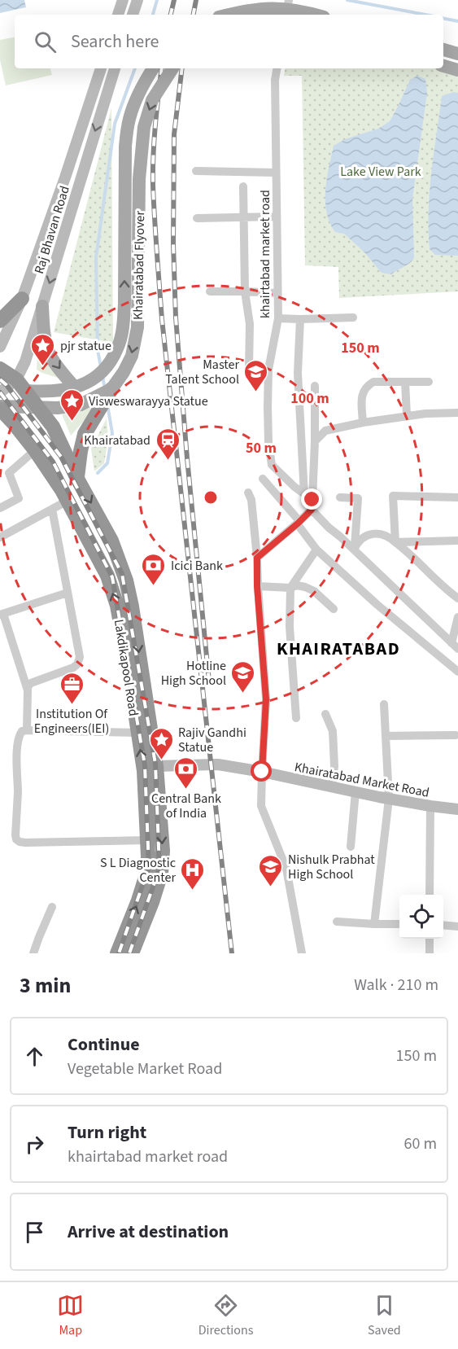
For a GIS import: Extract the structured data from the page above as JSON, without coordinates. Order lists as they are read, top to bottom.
{
  "streets": {
    "highway": ["Lakdikapool Road"],
    "main road": ["Raj Bhavan Road", "Khairatabad Flyover", "Khairatabad Market Road"],
    "street": ["khairtabad market road"]
  },
  "crossings": [
    ["Raj Bhavan Road", "Khairatabad Flyover"],
    ["Raj Bhavan Road", "Lakdikapool Road"],
    ["Khairatabad Flyover", "Lakdikapool Road"],
    ["Lakdikapool Road", "Khairatabad Market Road"]
  ],
  "districts": ["KHAIRATABAD"],
  "parks": ["Lake View Park"],
  "places": {
    "place": ["pjr statue", "Visweswarayya Statue", "Rajiv Gandhi Statue"],
    "school or university": ["Master Talent School", "Hotline High School", "Nishulk Prabhat High School"],
    "station": ["Khairatabad"],
    "bank": ["Icici Bank", "Central Bank of India"],
    "office": ["Institution Of Engineers(IEI)"],
    "hospital": ["S L Diagnostic Center"]
  },
  "page": {
    "search": "Search here",
    "heading": ["3 min", "Walk · 210 m"],
    "list": [
      ["Continue", "Vegetable Market Road", "150 m"],
      ["Turn right", "khairtabad market road", "60 m"],
      "Arrive at destination"
    ],
    "nav": ["Map", "Directions", "Saved"]
  },
  "rings": ["150 m", "100 m", "50 m"]
}
